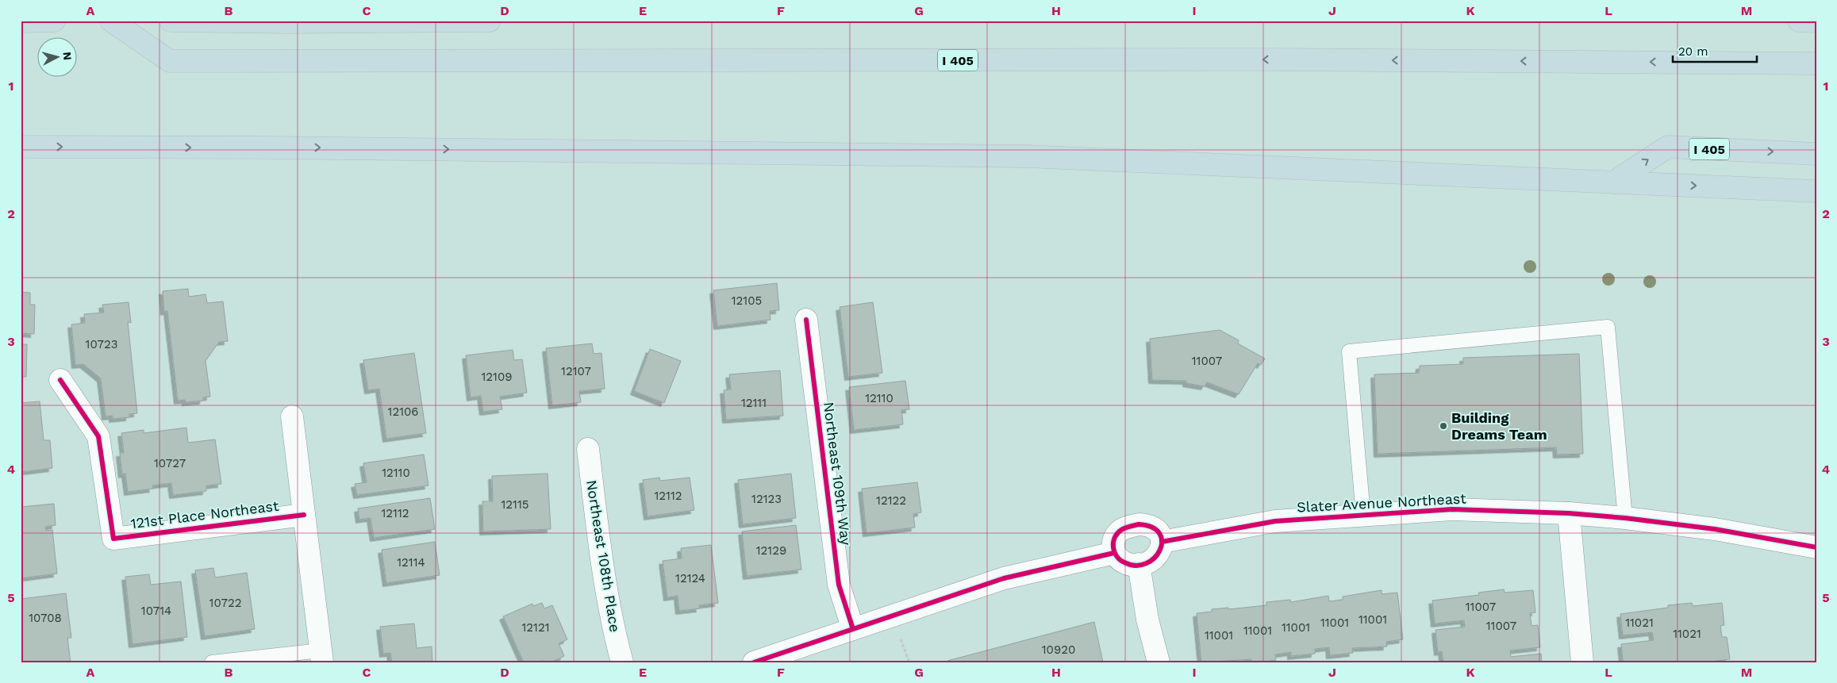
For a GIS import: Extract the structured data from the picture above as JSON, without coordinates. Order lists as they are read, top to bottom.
{
  "streets": {
    "highway": ["I 405"],
    "street": [
      "Northeast 109th Way",
      "Slater Avenue Northeast",
      "121st Place Northeast",
      "Northeast 108th Place"
    ]
  },
  "places": ["Building Dreams Team"],
  "house_numbers": [
    "12105",
    "10723",
    "11007",
    "12107",
    "12109",
    "12110",
    "12111",
    "12106",
    "10727",
    "12110",
    "12112",
    "12123",
    "12122",
    "12115",
    "12112",
    "12129",
    "12114",
    "12124",
    "10722",
    "11007",
    "10714",
    "10708",
    "11001",
    "11001",
    "11021",
    "11007",
    "12121",
    "11001",
    "11001",
    "11021",
    "11001",
    "10920"
  ],
  "scale_bar": "20 m",
  "north": "right",
  "grid": {
    "columns": [
      "A",
      "B",
      "C",
      "D",
      "E",
      "F",
      "G",
      "H",
      "I",
      "J",
      "K",
      "L",
      "M"
    ],
    "rows": [
      "1",
      "2",
      "3",
      "4",
      "5"
    ]
  }
}
